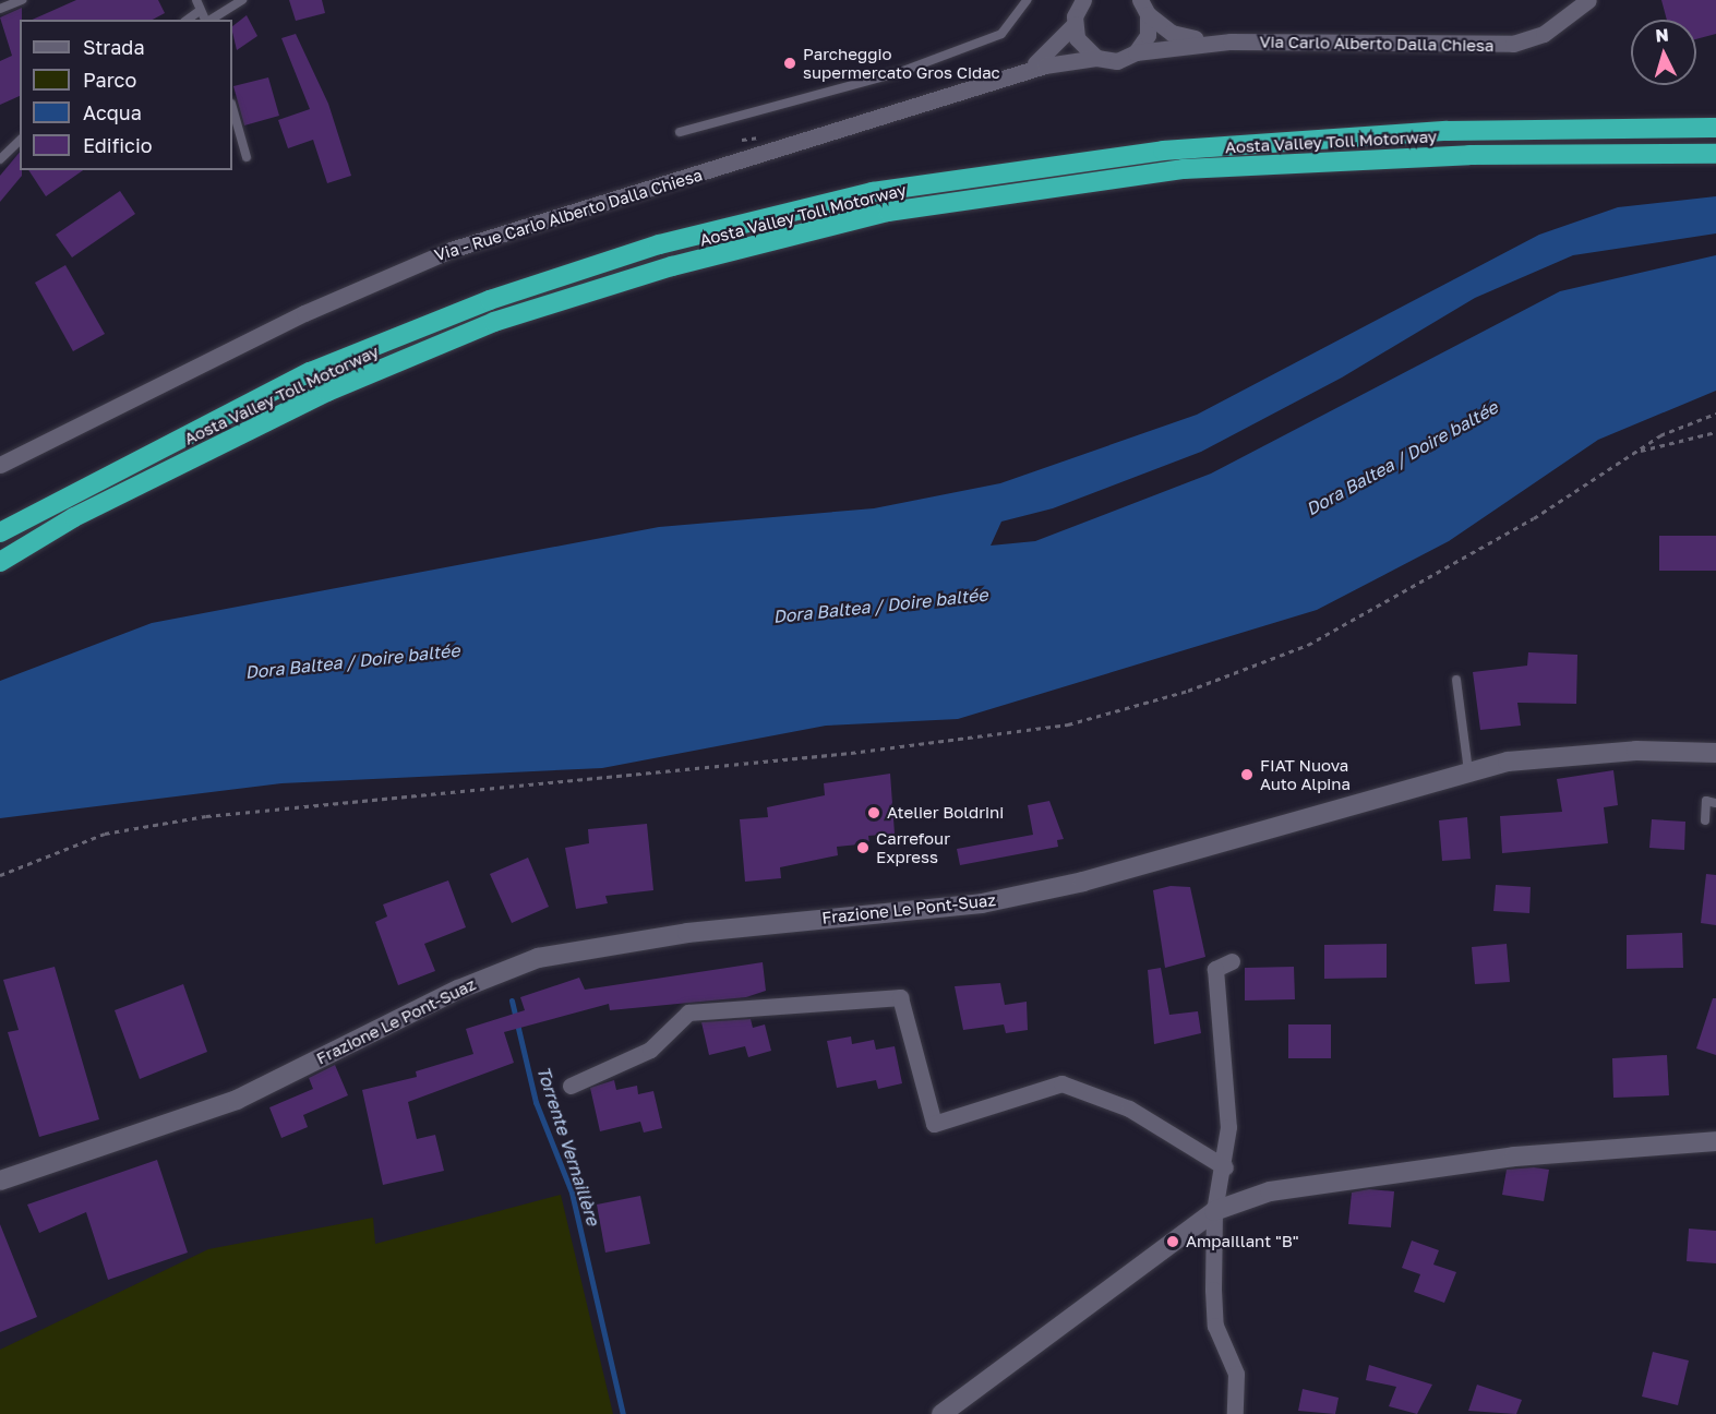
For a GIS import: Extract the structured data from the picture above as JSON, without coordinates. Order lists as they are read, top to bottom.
{
  "streets": {
    "highway": ["Aosta Valley Toll Motorway"],
    "main road": ["Frazione Le Pont-Suaz"],
    "street": ["Via Carlo Alberto Dalla Chiesa", "Via - Rue Carlo Alberto Dalla Chiesa"]
  },
  "water": ["Dora Baltea / Doire baltée", "Torrente Vernaillère"],
  "places": [
    "Parcheggio supermercato Gros Cidac",
    "FIAT Nuova Auto Alpina",
    "Atelier Boldrini",
    "Carrefour Express",
    "Ampaillant \"B\""
  ],
  "legend": [
    "Strada",
    "Parco",
    "Acqua",
    "Edificio"
  ],
  "north": "top"
}
